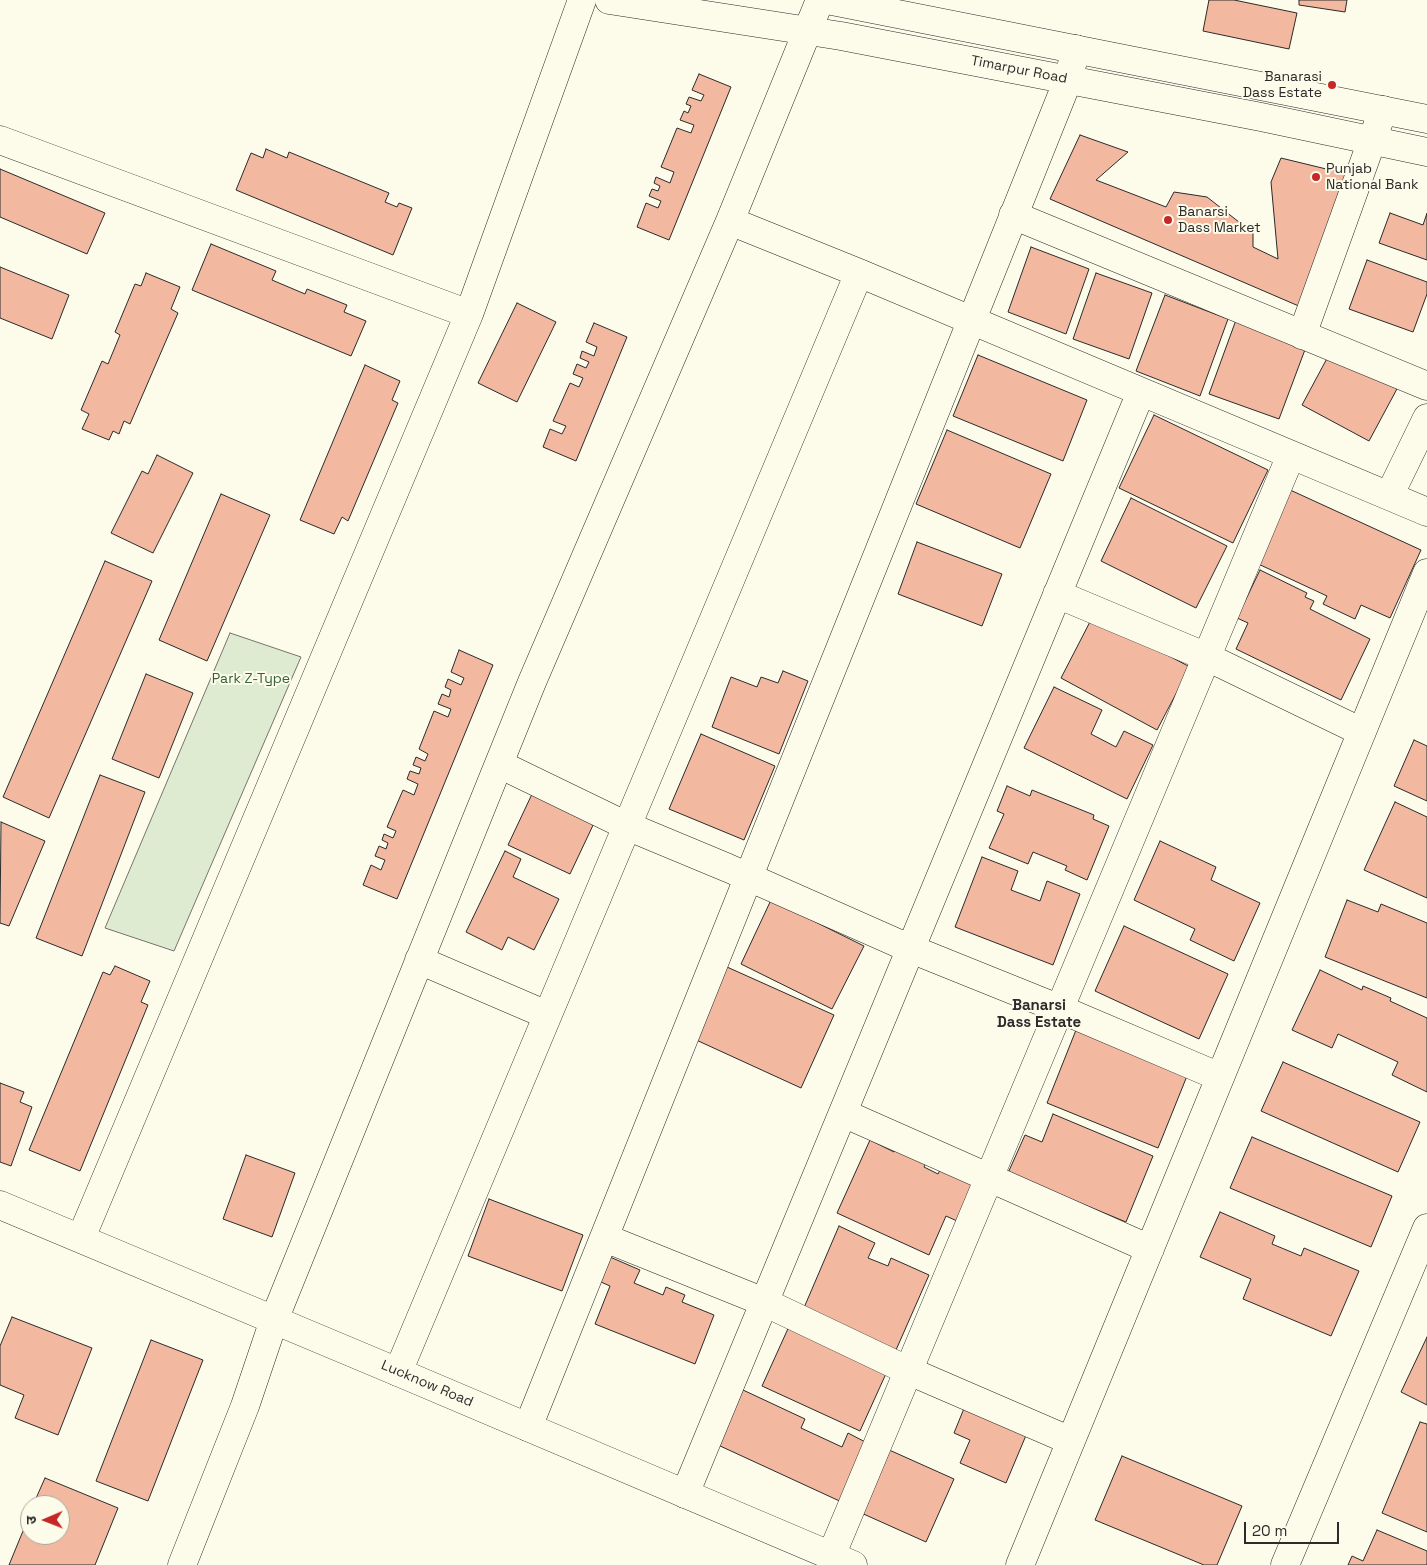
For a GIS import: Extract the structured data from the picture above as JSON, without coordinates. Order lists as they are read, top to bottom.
{
  "streets": {
    "street": ["Timarpur Road", "Lucknow Road"]
  },
  "districts": ["Banarsi Dass Estate"],
  "parks": ["Park Z-Type"],
  "places": ["Banarasi Dass Estate", "Punjab National Bank", "Banarsi Dass Market"],
  "scale_bar": "20 m",
  "north": "left"
}
